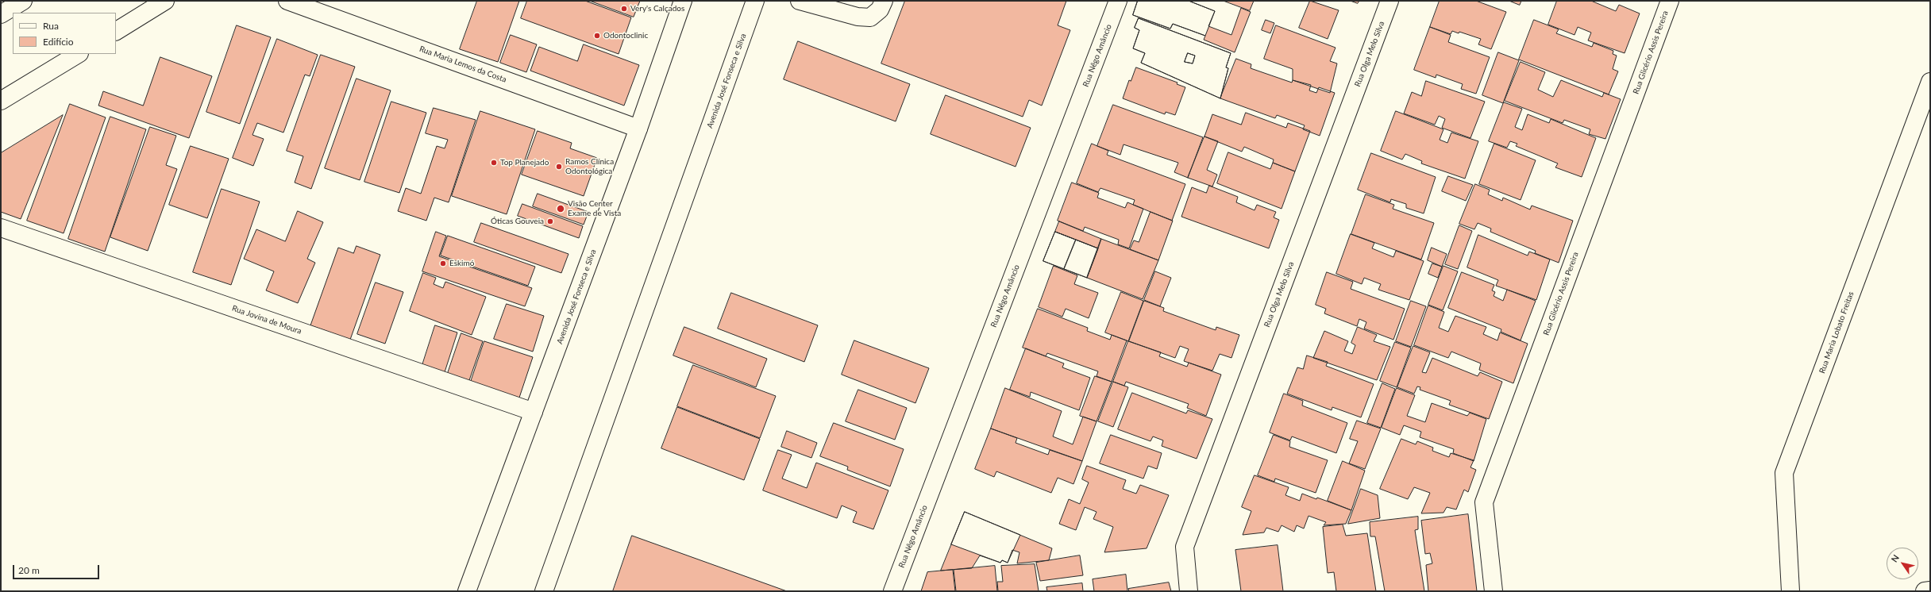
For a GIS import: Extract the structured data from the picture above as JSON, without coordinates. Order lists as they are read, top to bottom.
{
  "streets": {
    "street": [
      "Rua Glicério Assis Pereira",
      "Rua Olga Melo Silva",
      "Rua Nêgo Amâncio",
      "Rua Maria Lemos da Costa",
      "Avenida José Fonseca e Silva",
      "Rua Jovina de Moura",
      "Rua Maria Lobato Freitas"
    ]
  },
  "crossings": [
    ["Rua Maria Lemos da Costa", "Avenida José Fonseca e Silva"],
    ["Avenida José Fonseca e Silva", "Rua Jovina de Moura"]
  ],
  "places": [
    "Very's Calçados",
    "Odontoclinic",
    "Top Planejado",
    "Ramos Clínica Odontológica",
    "Visão Center Exame de Vista",
    "Óticas Gouveia",
    "Eskimó"
  ],
  "legend": ["Rua", "Edifício"],
  "scale_bar": "20 m",
  "north": "top left"
}
